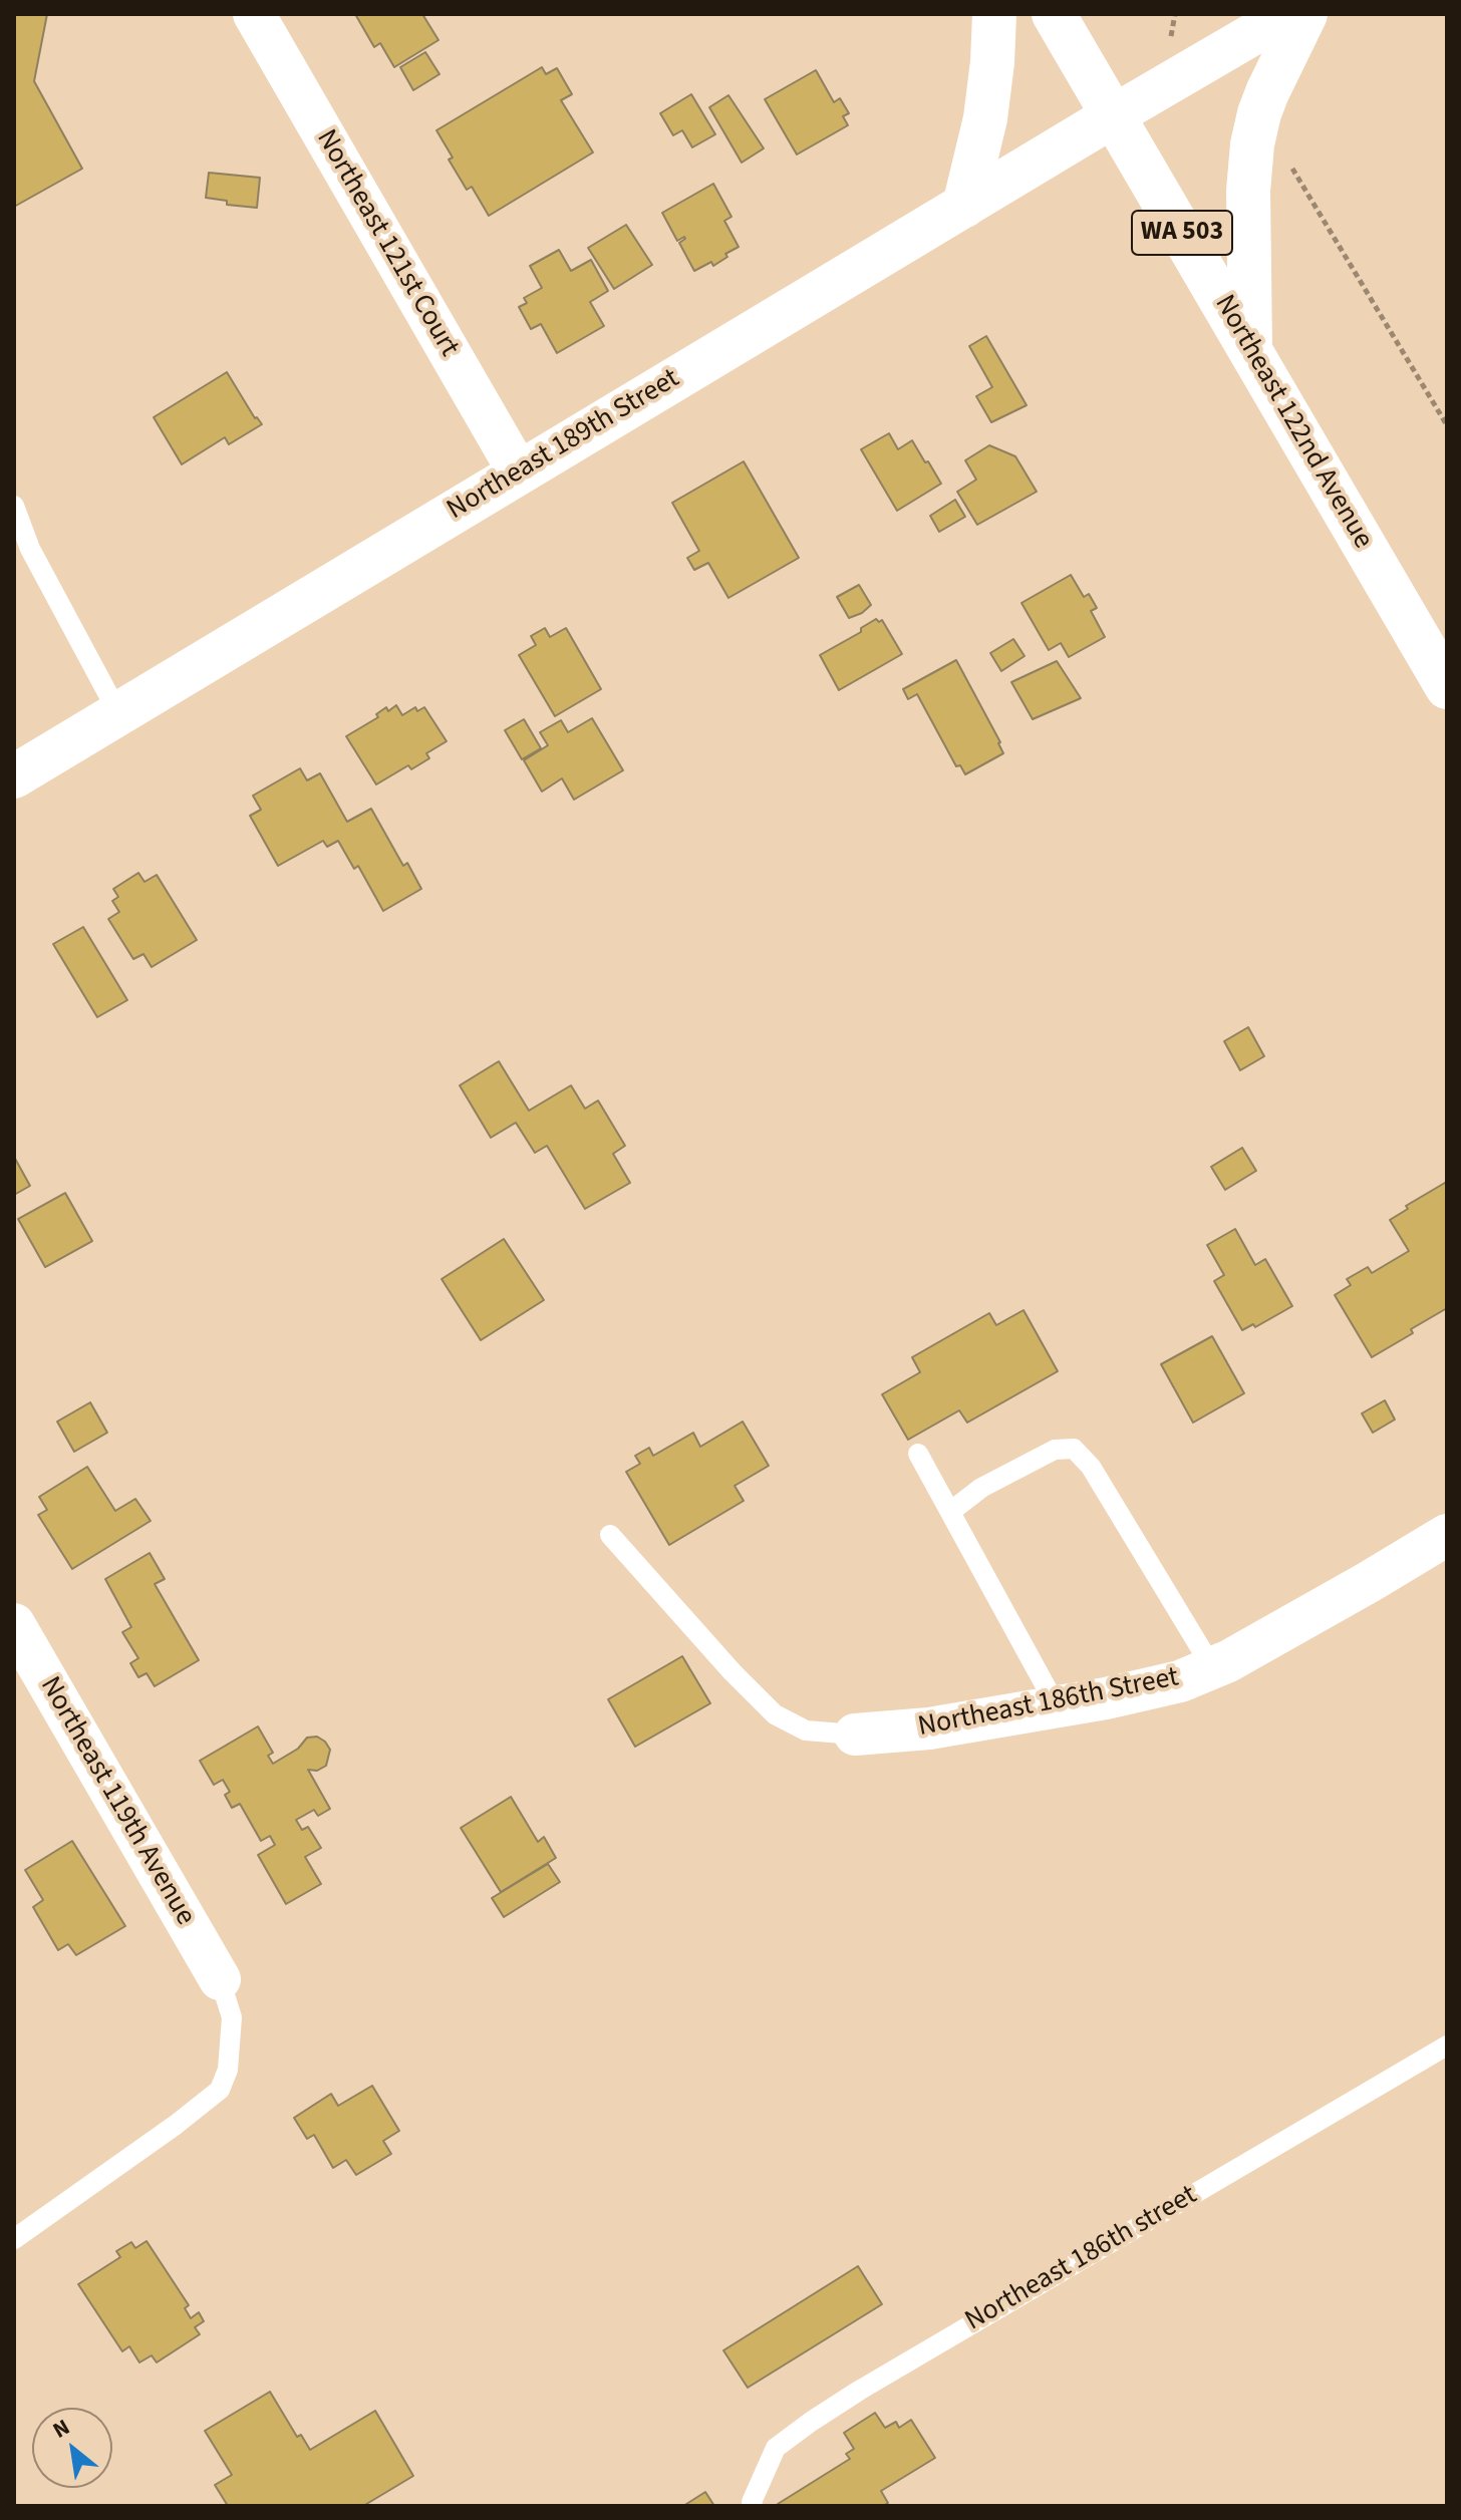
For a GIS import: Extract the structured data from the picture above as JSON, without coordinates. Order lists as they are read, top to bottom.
{
  "streets": {
    "main road": ["WA 503", "Northeast 122nd Avenue", "Northeast 189th Street"],
    "street": ["Northeast 121st Court", "Northeast 186th Street", "Northeast 119th Avenue"],
    "lane": ["Northeast 186th street"]
  },
  "crossings": [
    ["WA 503", "Northeast 122nd Avenue"],
    ["WA 503", "Northeast 189th Street"],
    ["Northeast 121st Court", "Northeast 189th Street"],
    ["Northeast 122nd Avenue", "Northeast 189th Street"]
  ],
  "north": "top left"
}
